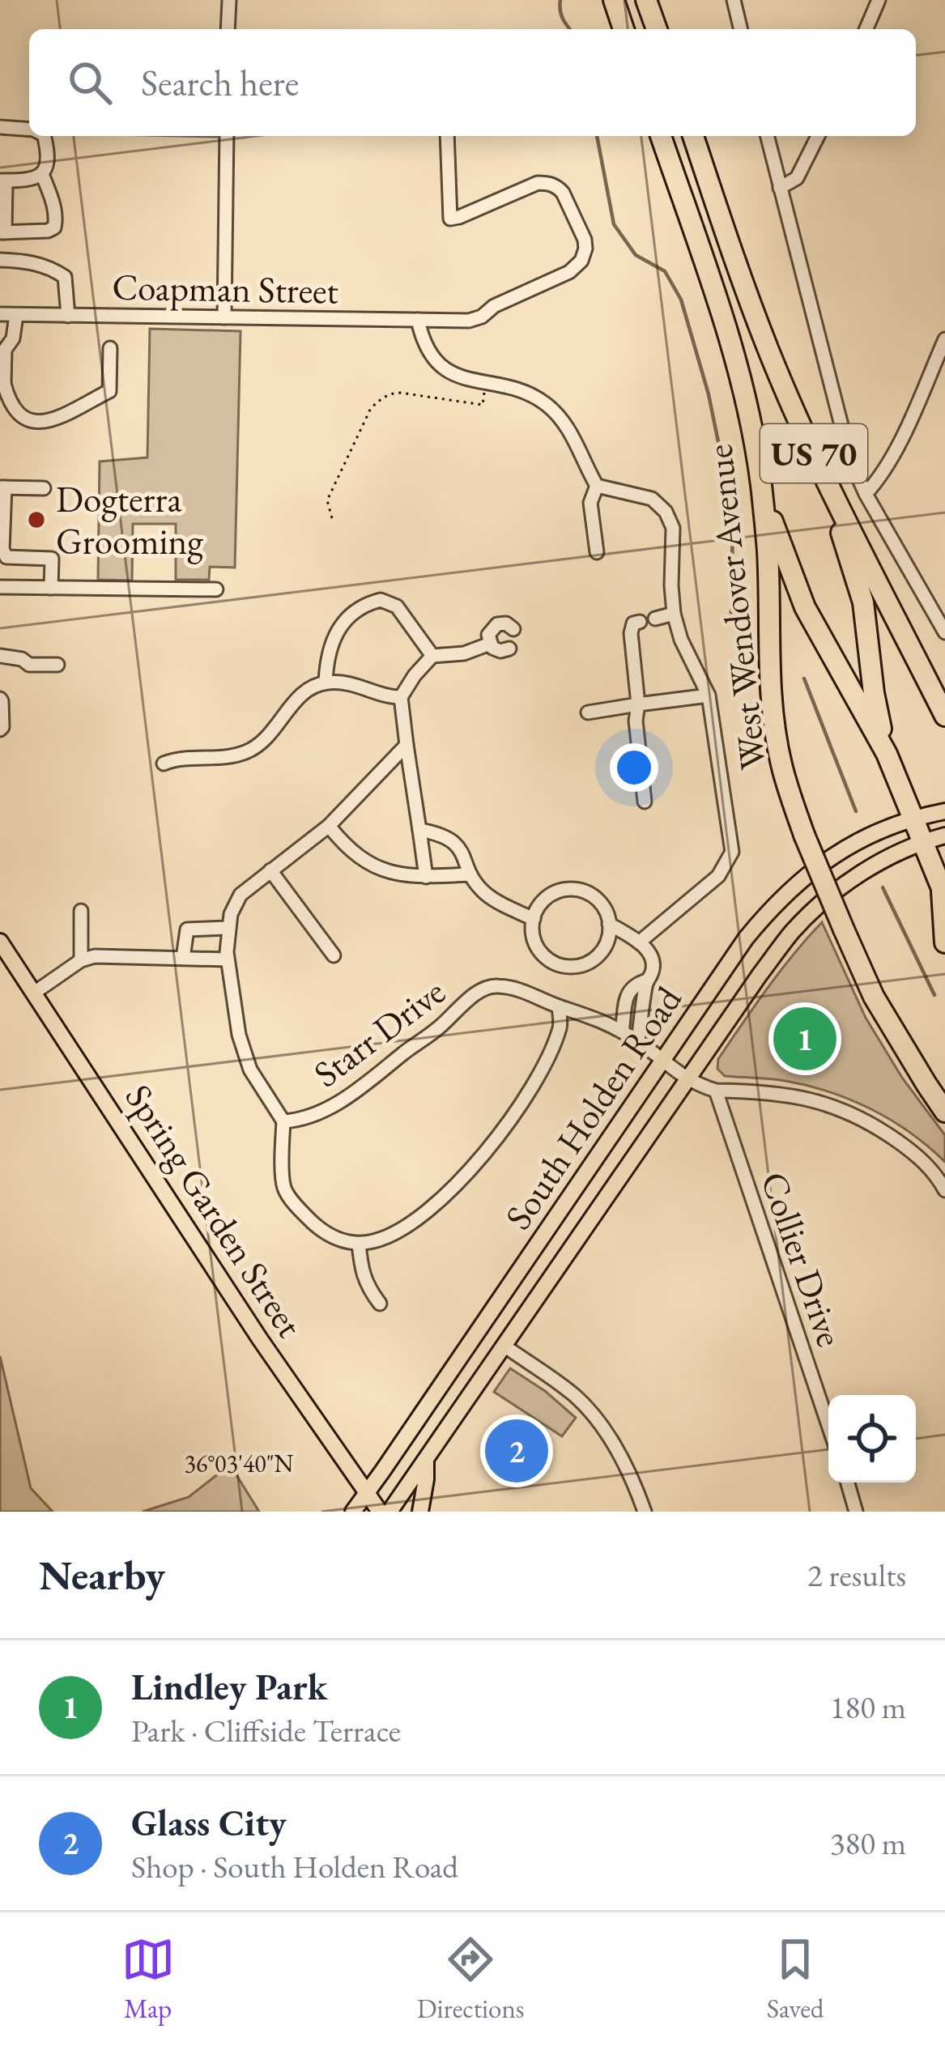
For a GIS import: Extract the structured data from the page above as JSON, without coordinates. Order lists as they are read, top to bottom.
{
  "streets": {
    "highway": ["US 70", "West Wendover Avenue"],
    "main road": ["South Holden Road", "Spring Garden Street"],
    "street": ["Coapman Street", "Starr Drive", "Collier Drive"]
  },
  "crossings": [
    ["Starr Drive", "South Holden Road"],
    ["Starr Drive", "Collier Drive"],
    ["South Holden Road", "Spring Garden Street"]
  ],
  "places": ["Dogterra Grooming"],
  "page": {
    "search": "Search here",
    "pins": ["1", "2"],
    "heading": ["Nearby", "2 results"],
    "list": [
      {
        "mark": "1",
        "name": "Lindley Park",
        "note": "Park · Cliffside Terrace",
        "value": "180 m"
      },
      {
        "mark": "2",
        "name": "Glass City",
        "note": "Shop · South Holden Road",
        "value": "380 m"
      }
    ],
    "nav": ["Map", "Directions", "Saved"]
  },
  "coordinates": ["36°03'40\"N"]
}
